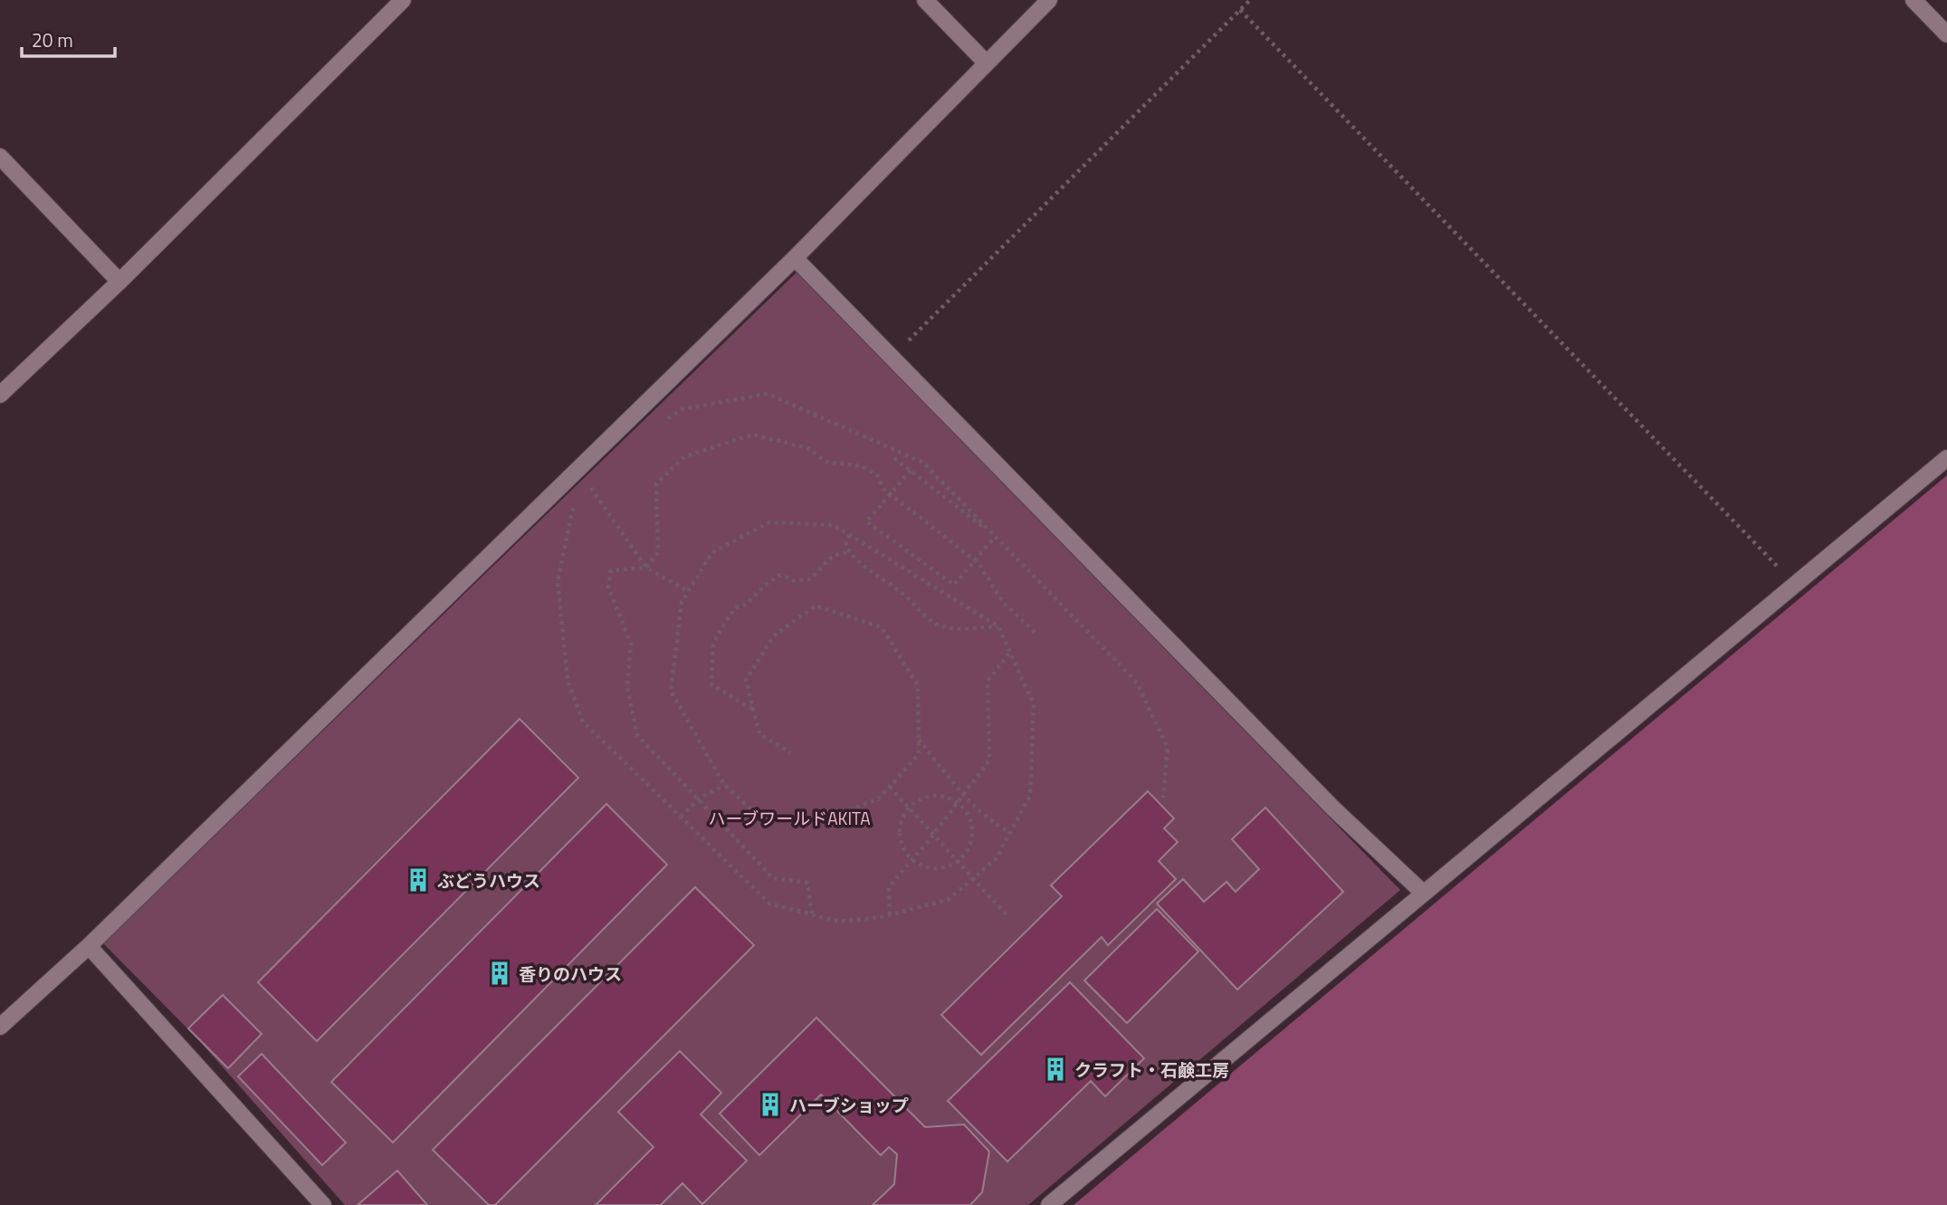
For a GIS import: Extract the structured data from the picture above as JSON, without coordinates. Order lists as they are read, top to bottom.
{
  "parks": ["ハーブワールドAKITA"],
  "places": {
    "building": [
      "ぶどうハウス",
      "香りのハウス",
      "クラフト・石鹸工房",
      "ハーブショップ"
    ]
  },
  "scale_bar": "20 m"
}
